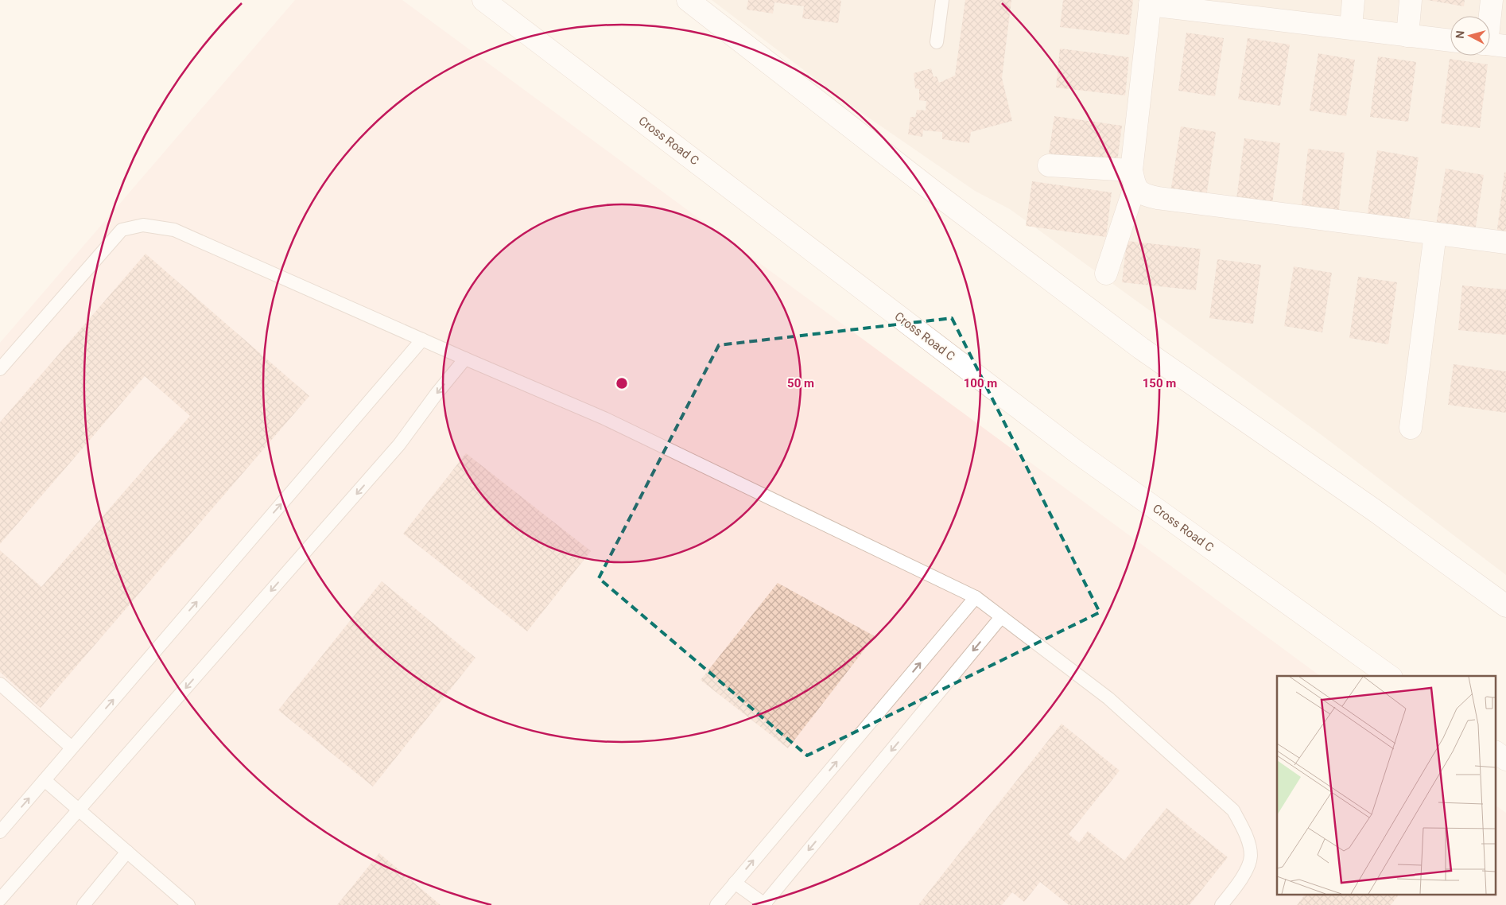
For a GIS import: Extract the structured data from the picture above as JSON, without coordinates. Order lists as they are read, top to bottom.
{
  "streets": {
    "street": ["Cross Road C"]
  },
  "north": "left",
  "rings": ["50 m", "100 m", "150 m"]
}
